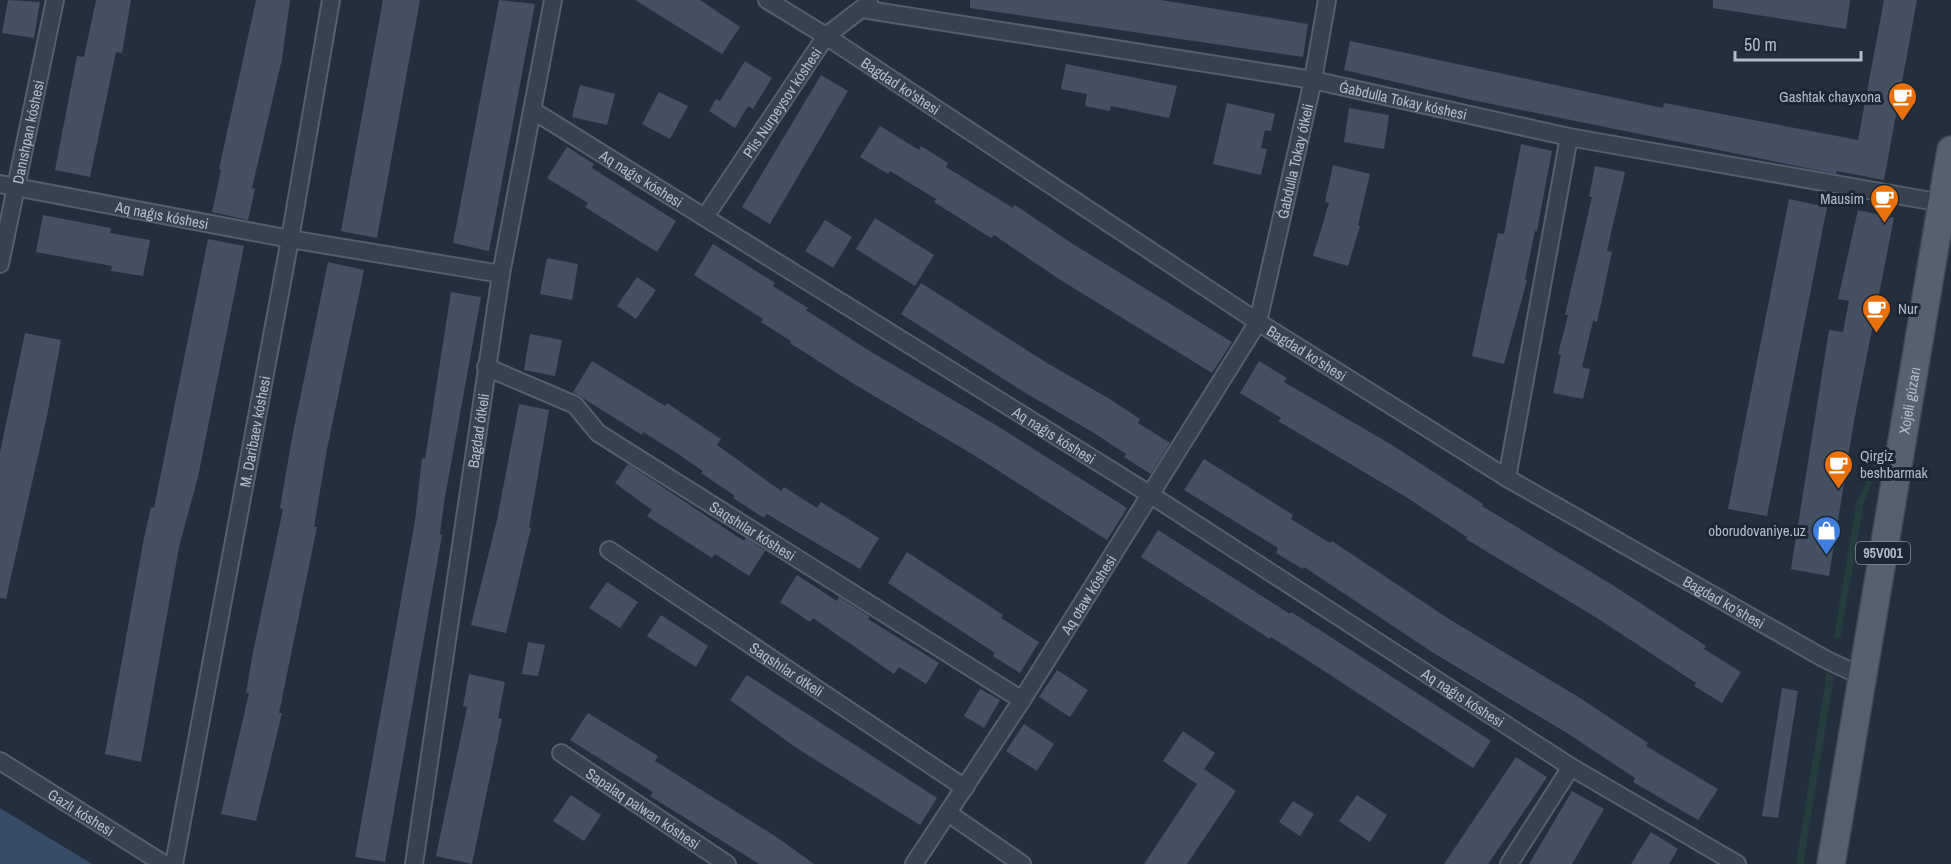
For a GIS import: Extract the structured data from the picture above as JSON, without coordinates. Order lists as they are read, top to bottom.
{
  "streets": {
    "main road": ["Xojeli gúzarı", "95V001"],
    "street": [
      "Bagdad ko'shesi",
      "Ǵabdulla Tokay kóshesi",
      "Plis Nurpeysov kóshesi",
      "Danıshpan kóshesi",
      "Ǵabdulla Tokay ótkeli",
      "Aq naǵıs kóshesi",
      "Bagdad ótkeli",
      "M. Daribaev kóshesi",
      "Saqshılar kóshesi",
      "Aq otaw kóshesi",
      "Saqshılar ótkeli",
      "Sapalaq palwan kóshesi",
      "Gazlı kóshesi"
    ]
  },
  "crossings": [
    ["Bagdad ko'shesi", "Plis Nurpeysov kóshesi"],
    ["Bagdad ko'shesi", "Ǵabdulla Tokay ótkeli"],
    ["Bagdad ko'shesi", "Xojeli gúzarı"],
    ["Bagdad ko'shesi", "Aq otaw kóshesi"],
    ["Ǵabdulla Tokay kóshesi", "Plis Nurpeysov kóshesi"],
    ["Ǵabdulla Tokay kóshesi", "Ǵabdulla Tokay ótkeli"],
    ["Ǵabdulla Tokay kóshesi", "Xojeli gúzarı"],
    ["Plis Nurpeysov kóshesi", "Aq naǵıs kóshesi"],
    ["Danıshpan kóshesi", "Aq naǵıs kóshesi"],
    ["Ǵabdulla Tokay ótkeli", "Aq otaw kóshesi"],
    ["Aq naǵıs kóshesi", "Bagdad ótkeli"],
    ["Aq naǵıs kóshesi", "M. Daribaev kóshesi"],
    ["Aq naǵıs kóshesi", "Aq otaw kóshesi"],
    ["Bagdad ótkeli", "Saqshılar kóshesi"],
    ["Saqshılar kóshesi", "Aq otaw kóshesi"],
    ["Aq otaw kóshesi", "Saqshılar ótkeli"]
  ],
  "places": {
    "cafe": [
      "Gashtak chayxona",
      "Mausim",
      "Nur",
      "Qirgiz beshbarmak"
    ],
    "shop": ["oborudovaniye.uz"]
  },
  "scale_bar": "50 m"
}
